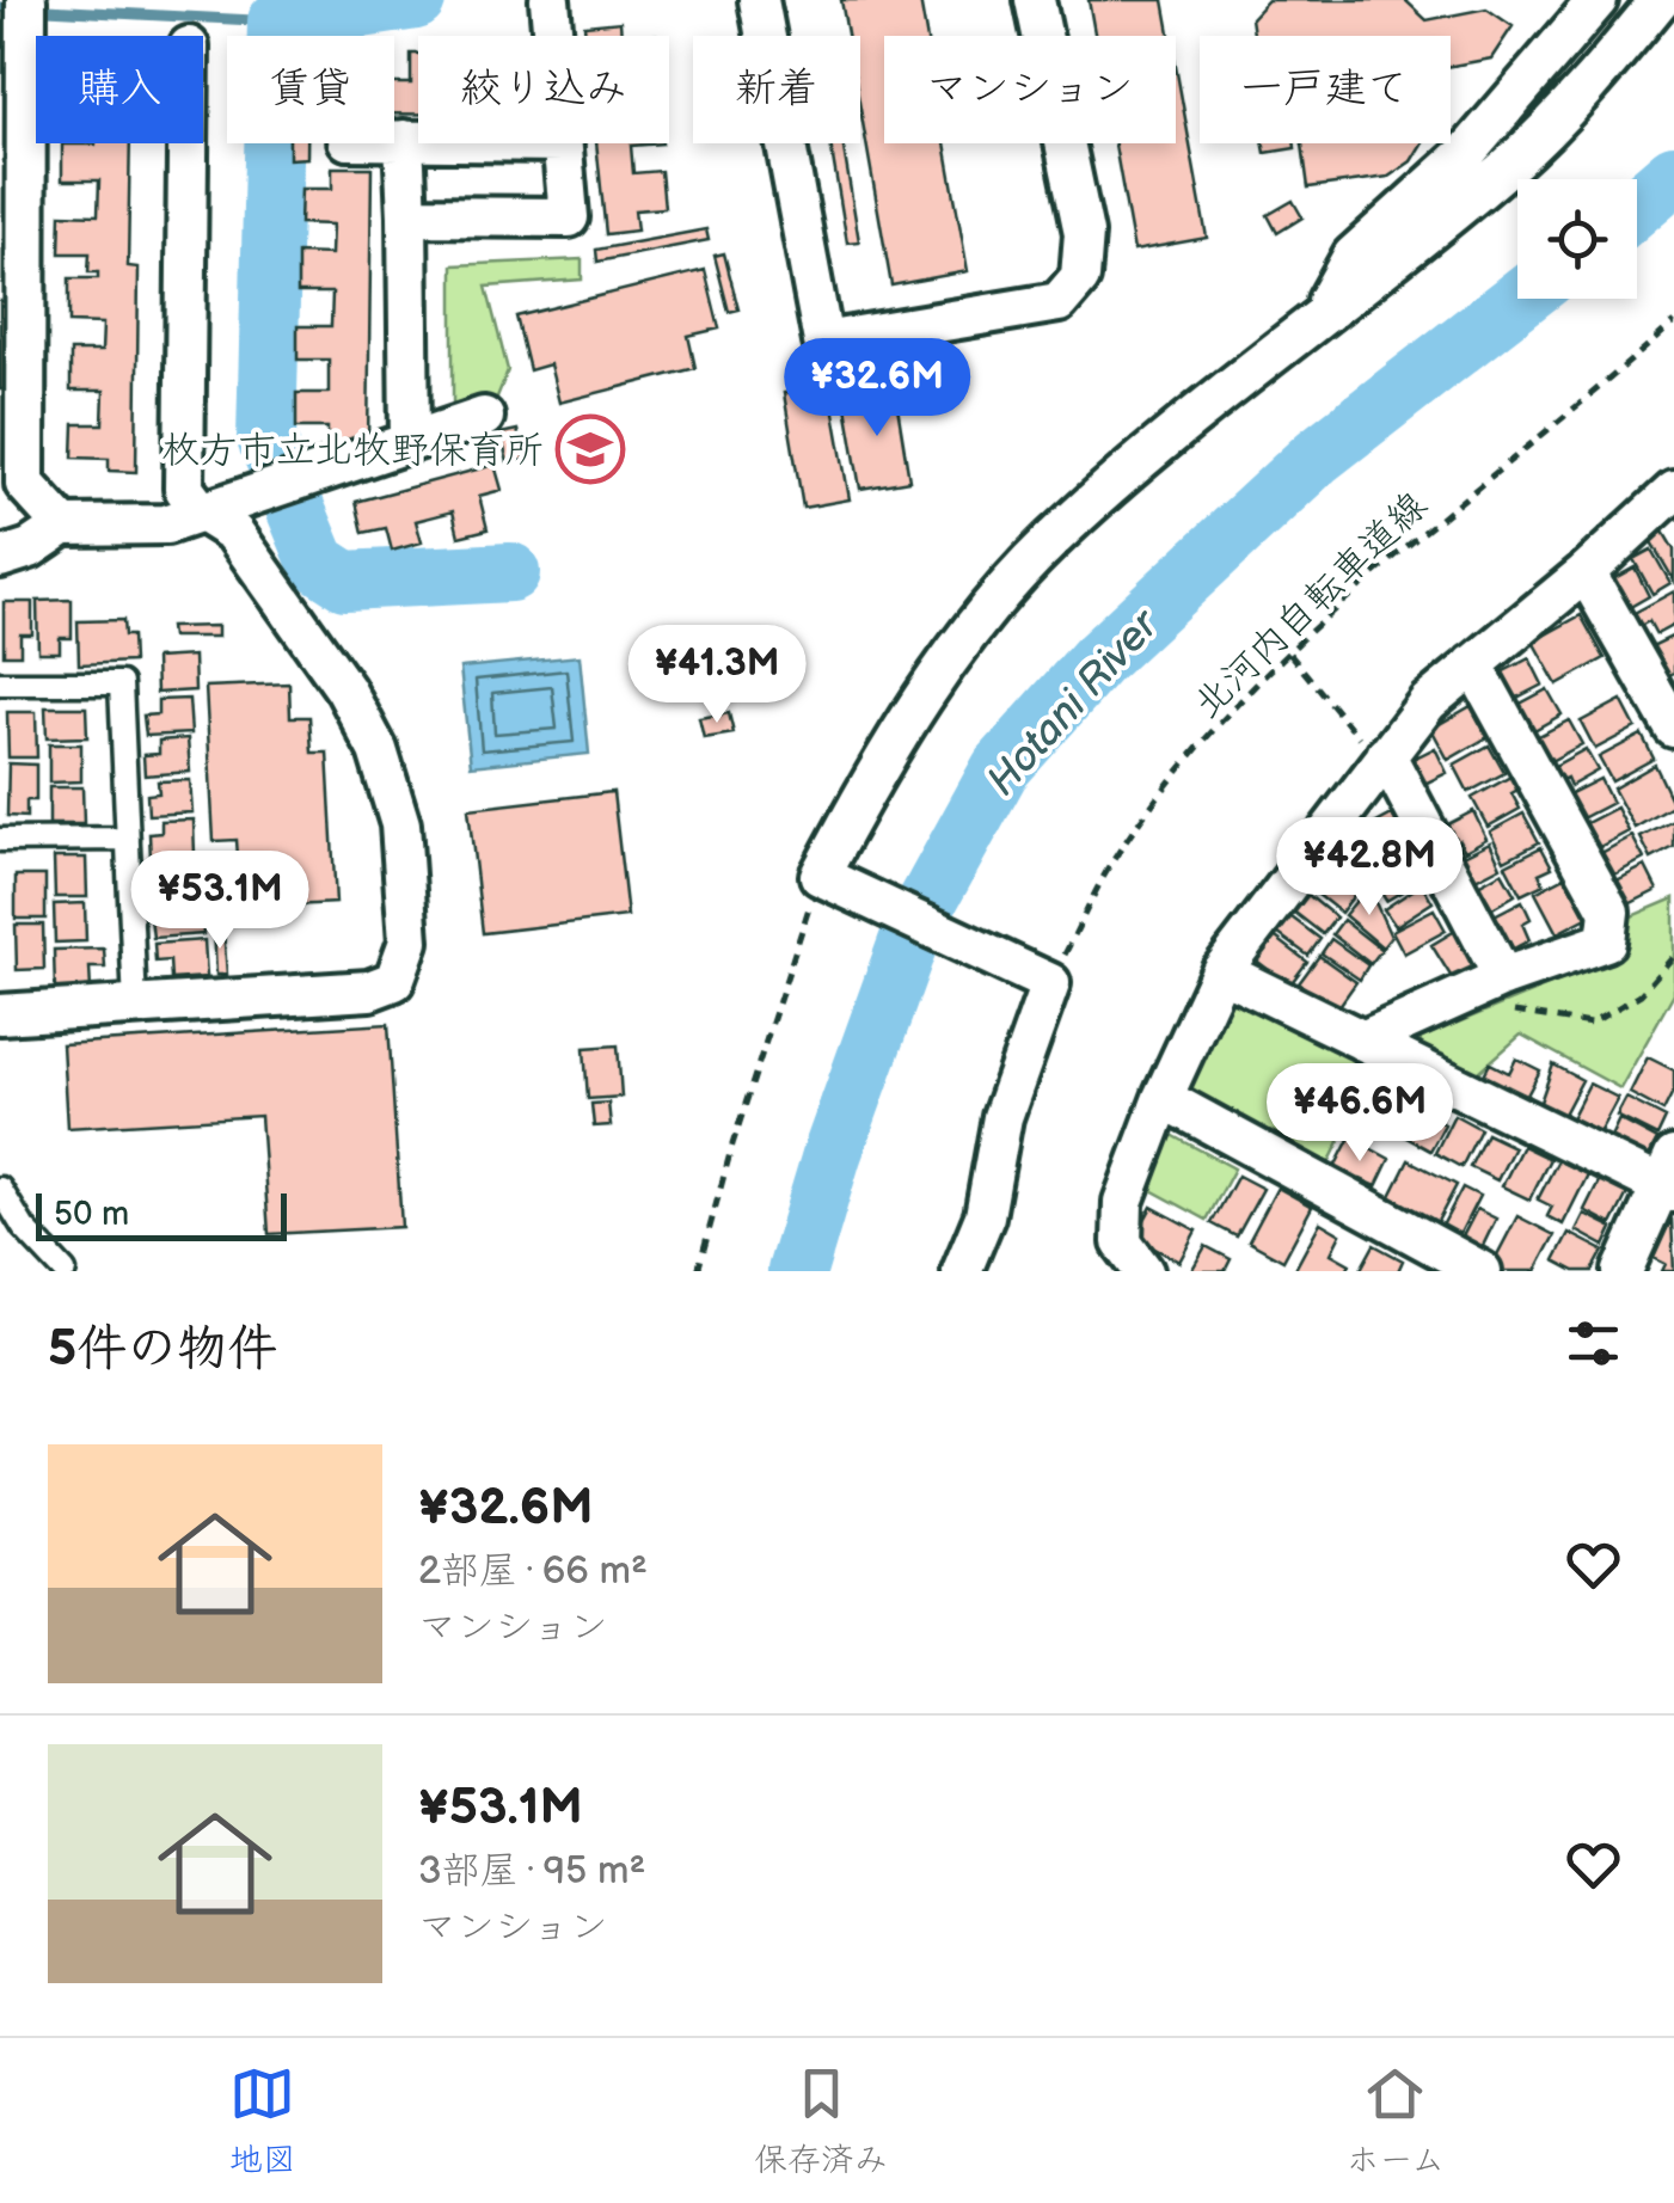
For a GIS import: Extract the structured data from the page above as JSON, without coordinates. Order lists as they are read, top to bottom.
{
  "streets": {
    "path": ["北河内自転車道線"]
  },
  "water": ["Hotani River"],
  "places": {
    "school or university": ["枚方市立北牧野保育所"]
  },
  "scale_bar": "50 m",
  "page": {
    "chip": [
      "購入",
      "賃貸",
      "絞り込み",
      "新着",
      "マンション",
      "一戸建て"
    ],
    "price": [
      "¥32.6M",
      "¥41.3M",
      "¥42.8M",
      "¥53.1M",
      "¥46.6M"
    ],
    "scale": "50 m",
    "heading": "5件の物件",
    "list": [
      {
        "name": "¥32.6M",
        "note": "2部屋 · 66 m² · マンション"
      },
      {
        "name": "¥53.1M",
        "note": "3部屋 · 95 m² · マンション"
      }
    ],
    "tabs": ["地図", "保存済み", "ホーム"]
  }
}
